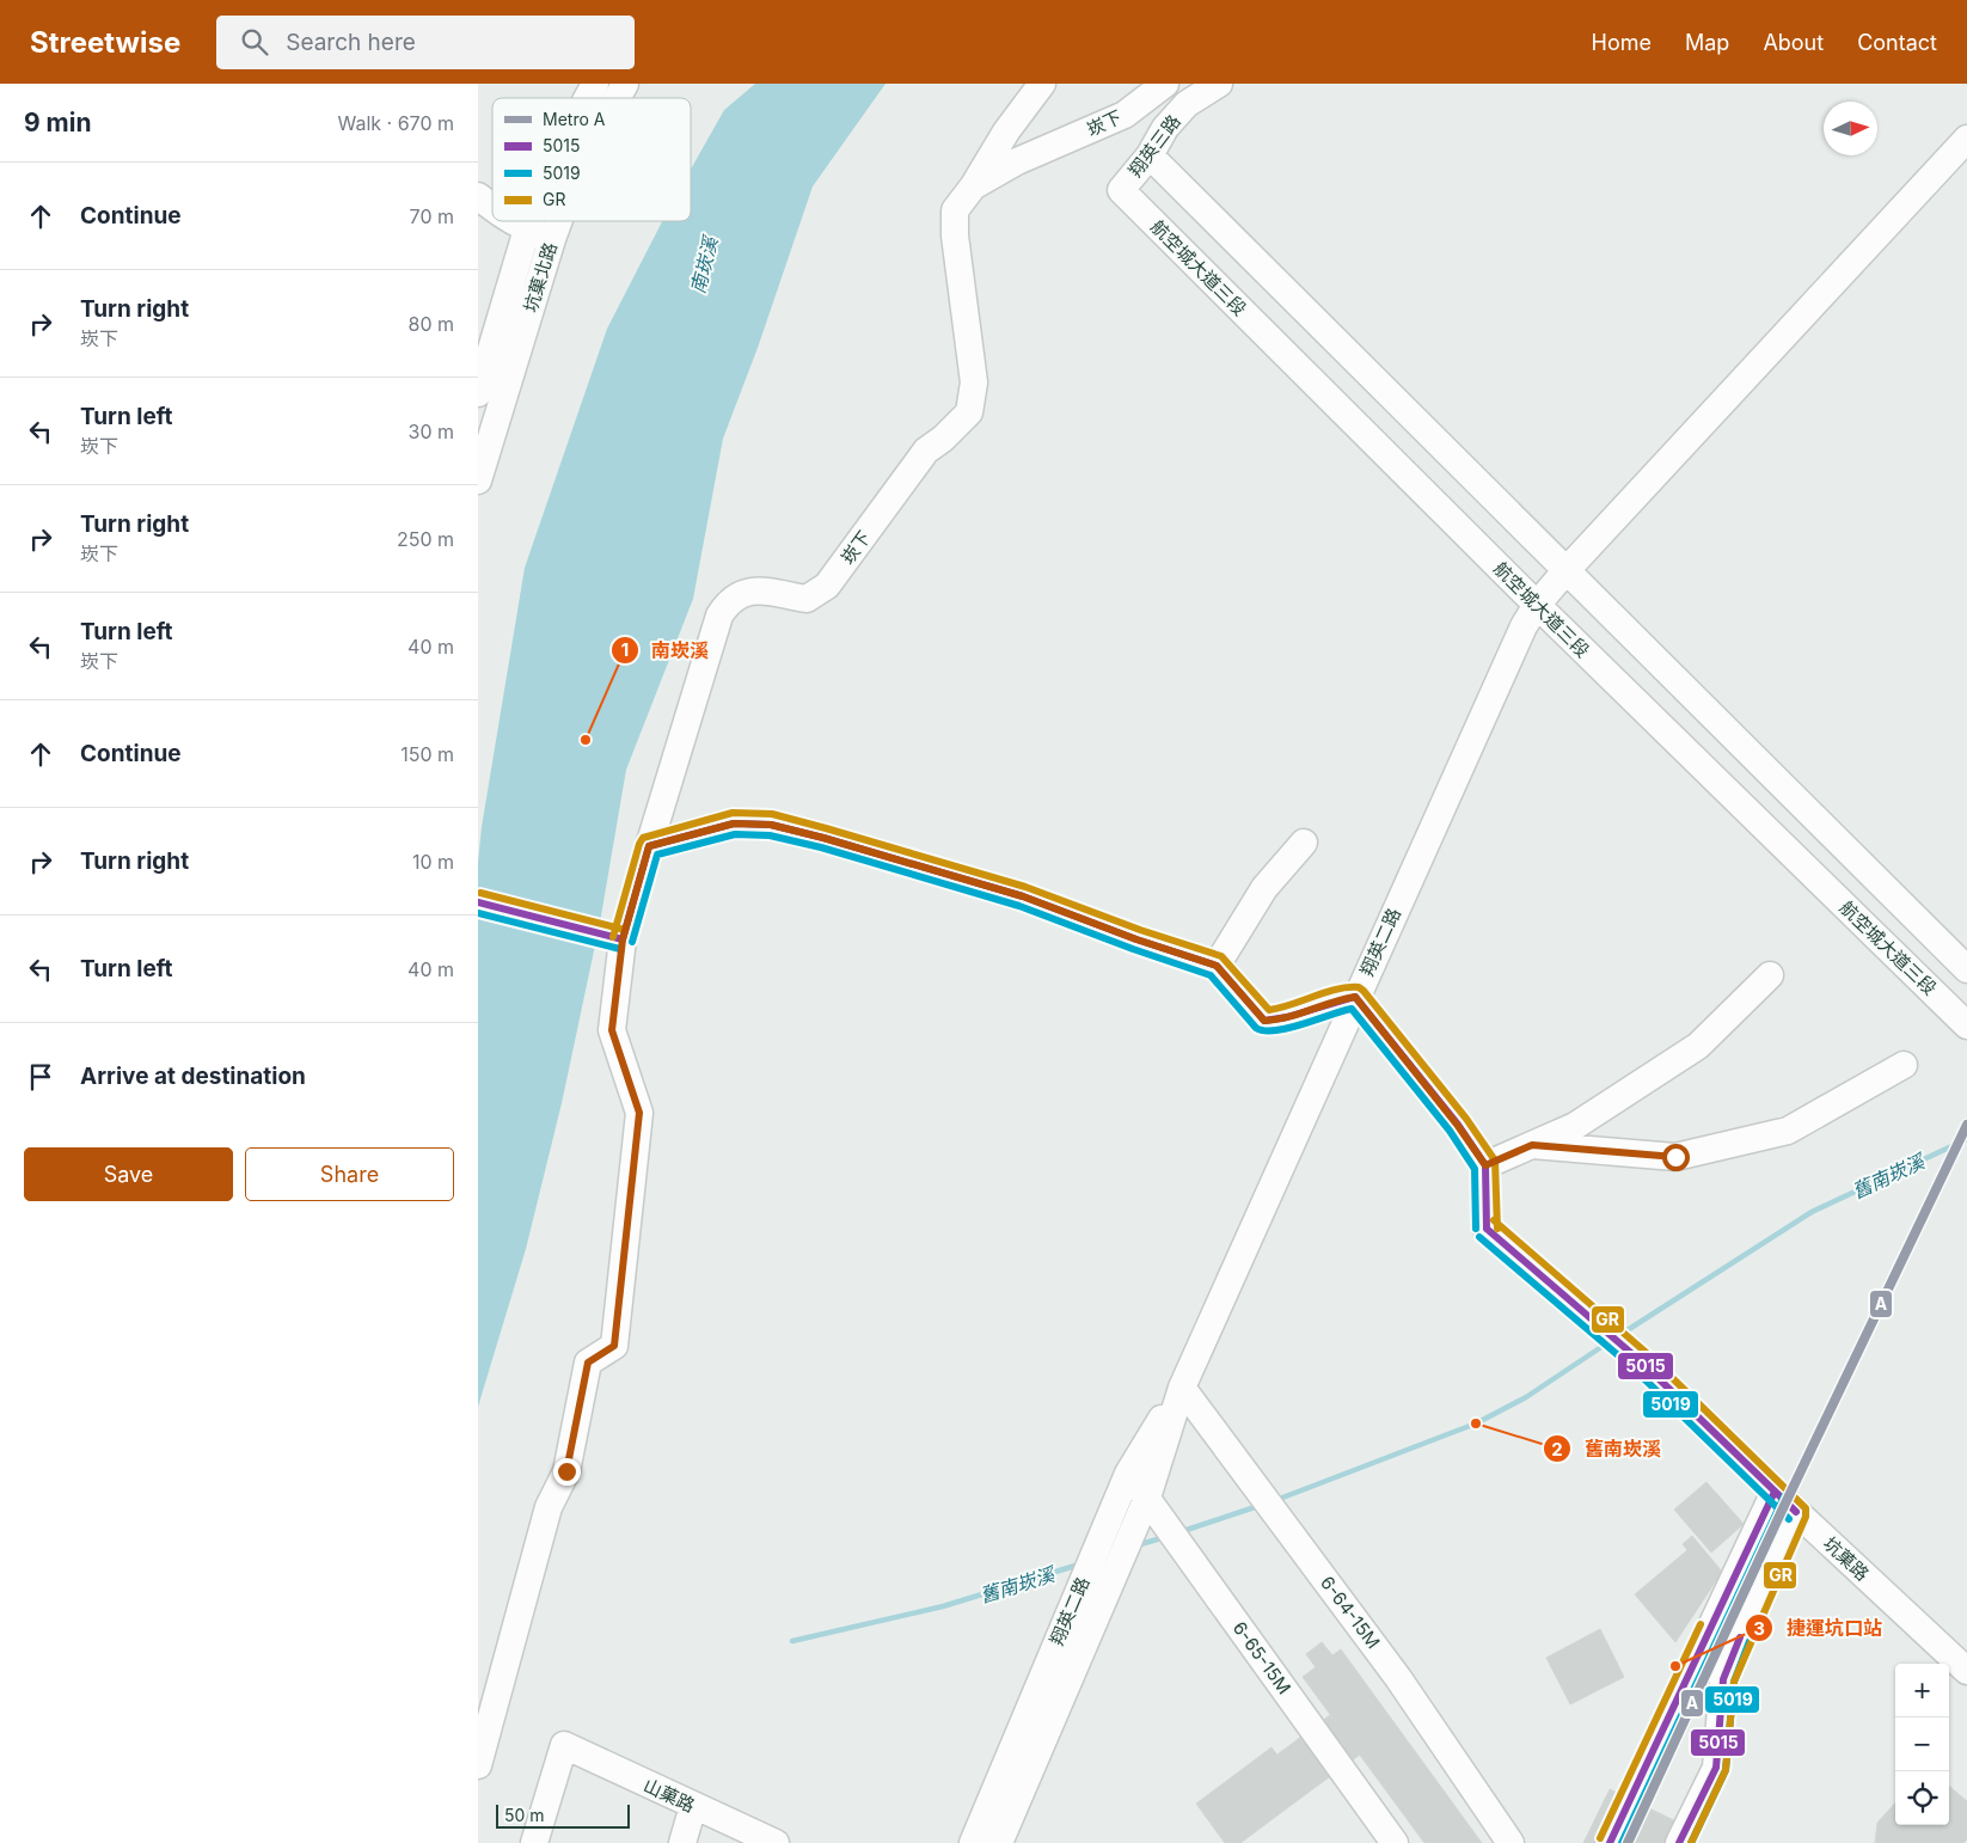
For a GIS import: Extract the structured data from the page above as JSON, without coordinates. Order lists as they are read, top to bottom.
{
  "streets": {
    "street": [
      "崁下",
      "翔英三路",
      "航空城大道三段",
      "坑菓北路",
      "翔英二路",
      "坑菓路",
      "6-64-15M",
      "6-65-15M",
      "山菓路"
    ]
  },
  "crossings": [
    ["翔英三路", "航空城大道三段"],
    ["航空城大道三段", "翔英二路"],
    ["翔英二路", "6-64-15M"],
    ["翔英二路", "6-65-15M"]
  ],
  "water": ["南崁溪", "舊南崁溪"],
  "places": ["南崁溪", "舊南崁溪", "捷運坑口站"],
  "lines": [
    "transit line GR",
    "transit line 5015",
    "transit line 5019",
    "metro line A"
  ],
  "legend": [
    "Metro A",
    "5015",
    "5019",
    "GR"
  ],
  "scale_bar": "50 m",
  "north": "right",
  "page": {
    "header": "Streetwise",
    "search": "Search here",
    "nav": [
      "Home",
      "Map",
      "About",
      "Contact"
    ],
    "heading": ["9 min", "Walk · 670 m"],
    "list": [
      ["Continue", "70 m"],
      ["Turn right", "崁下", "80 m"],
      ["Turn left", "崁下", "30 m"],
      ["Turn right", "崁下", "250 m"],
      ["Turn left", "崁下", "40 m"],
      ["Continue", "150 m"],
      ["Turn right", "10 m"],
      ["Turn left", "40 m"],
      "Arrive at destination"
    ],
    "buttons": ["Save", "Share"],
    "map_buttons": ["+", "−"],
    "scale": "50 m"
  }
}
